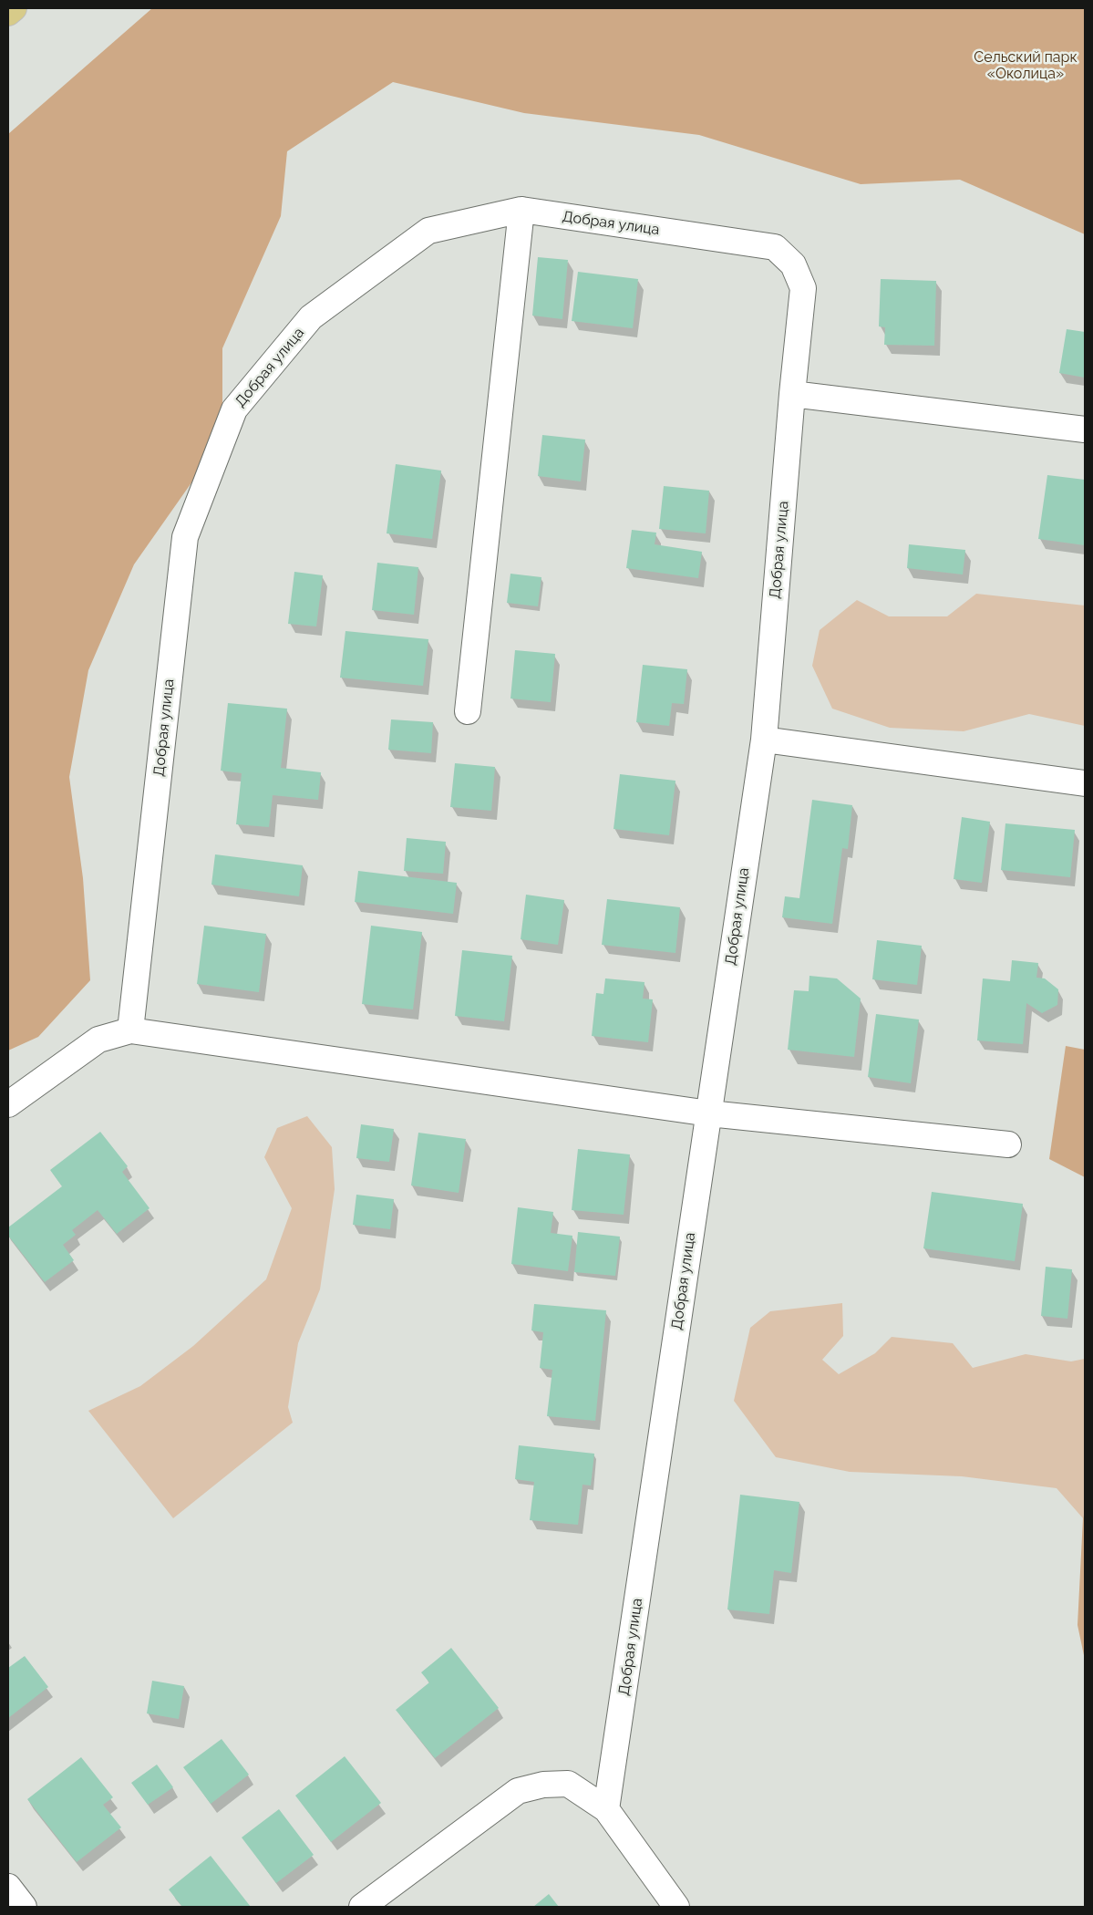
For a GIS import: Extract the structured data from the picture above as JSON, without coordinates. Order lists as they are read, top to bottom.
{
  "streets": {
    "street": ["Добрая улица"]
  },
  "parks": ["Сельский парк «Околица»"]
}
